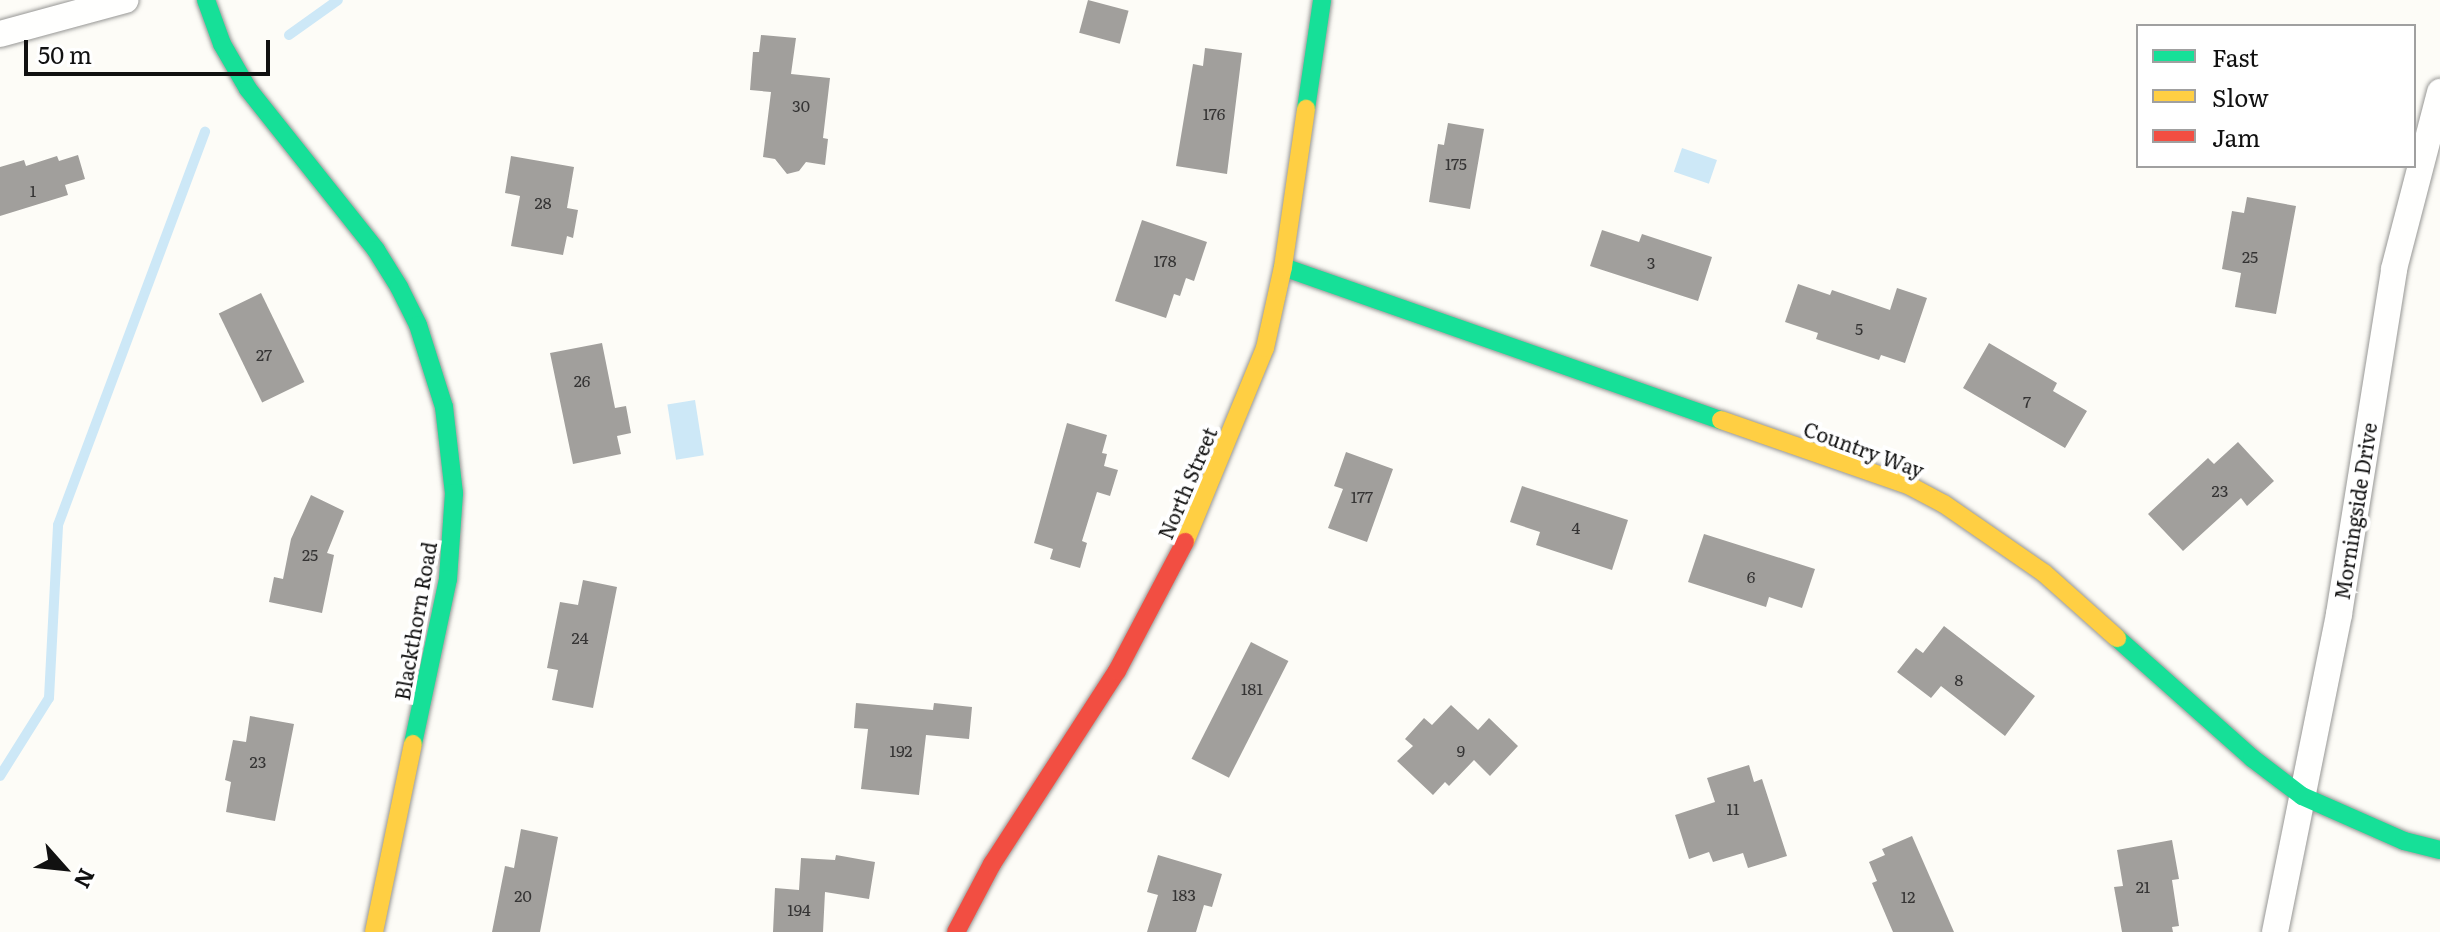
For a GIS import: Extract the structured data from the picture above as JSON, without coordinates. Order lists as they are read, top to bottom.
{
  "streets": {
    "street": [
      "Country Way",
      "North Street",
      "Morningside Drive",
      "Blackthorn Road"
    ]
  },
  "crossings": [
    ["Country Way", "North Street"],
    ["Country Way", "Morningside Drive"]
  ],
  "house_numbers": [
    "30",
    "176",
    "175",
    "1",
    "28",
    "25",
    "178",
    "3",
    "5",
    "27",
    "26",
    "7",
    "23",
    "177",
    "4",
    "25",
    "6",
    "24",
    "8",
    "181",
    "192",
    "9",
    "23",
    "11",
    "21",
    "183",
    "20",
    "12",
    "194"
  ],
  "legend": ["Fast", "Slow", "Jam"],
  "scale_bar": "50 m",
  "north": "bottom right"
}
